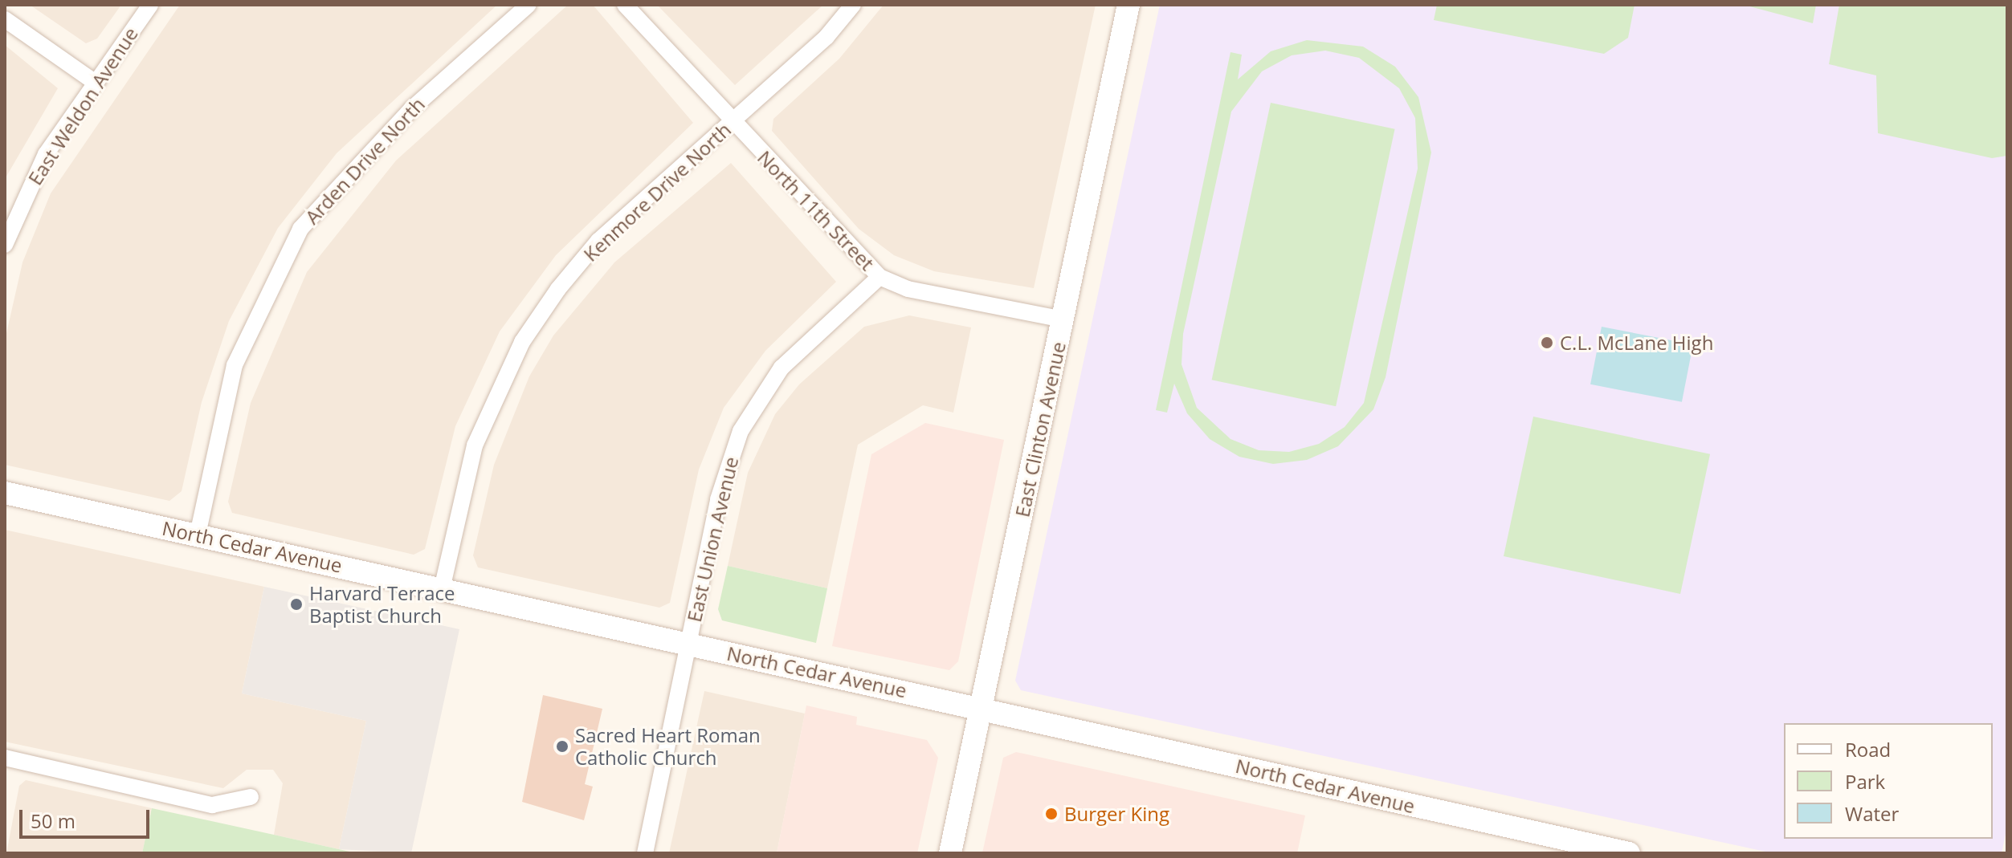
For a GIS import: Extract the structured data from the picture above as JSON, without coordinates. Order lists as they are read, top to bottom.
{
  "streets": {
    "main road": ["East Clinton Avenue", "North Cedar Avenue"],
    "street": [
      "East Weldon Avenue",
      "Arden Drive North",
      "Kenmore Drive North",
      "North 11th Street",
      "East Union Avenue"
    ]
  },
  "crossings": [
    ["Arden Drive North", "North Cedar Avenue"],
    ["Kenmore Drive North", "North 11th Street"],
    ["Kenmore Drive North", "North Cedar Avenue"],
    ["North 11th Street", "East Clinton Avenue"],
    ["North 11th Street", "East Union Avenue"],
    ["East Clinton Avenue", "North Cedar Avenue"],
    ["East Union Avenue", "North Cedar Avenue"]
  ],
  "places": [
    "C.L. McLane High",
    "Harvard Terrace Baptist Church",
    "Sacred Heart Roman Catholic Church",
    "Burger King"
  ],
  "legend": ["Road", "Park", "Water"],
  "scale_bar": "50 m"
}
